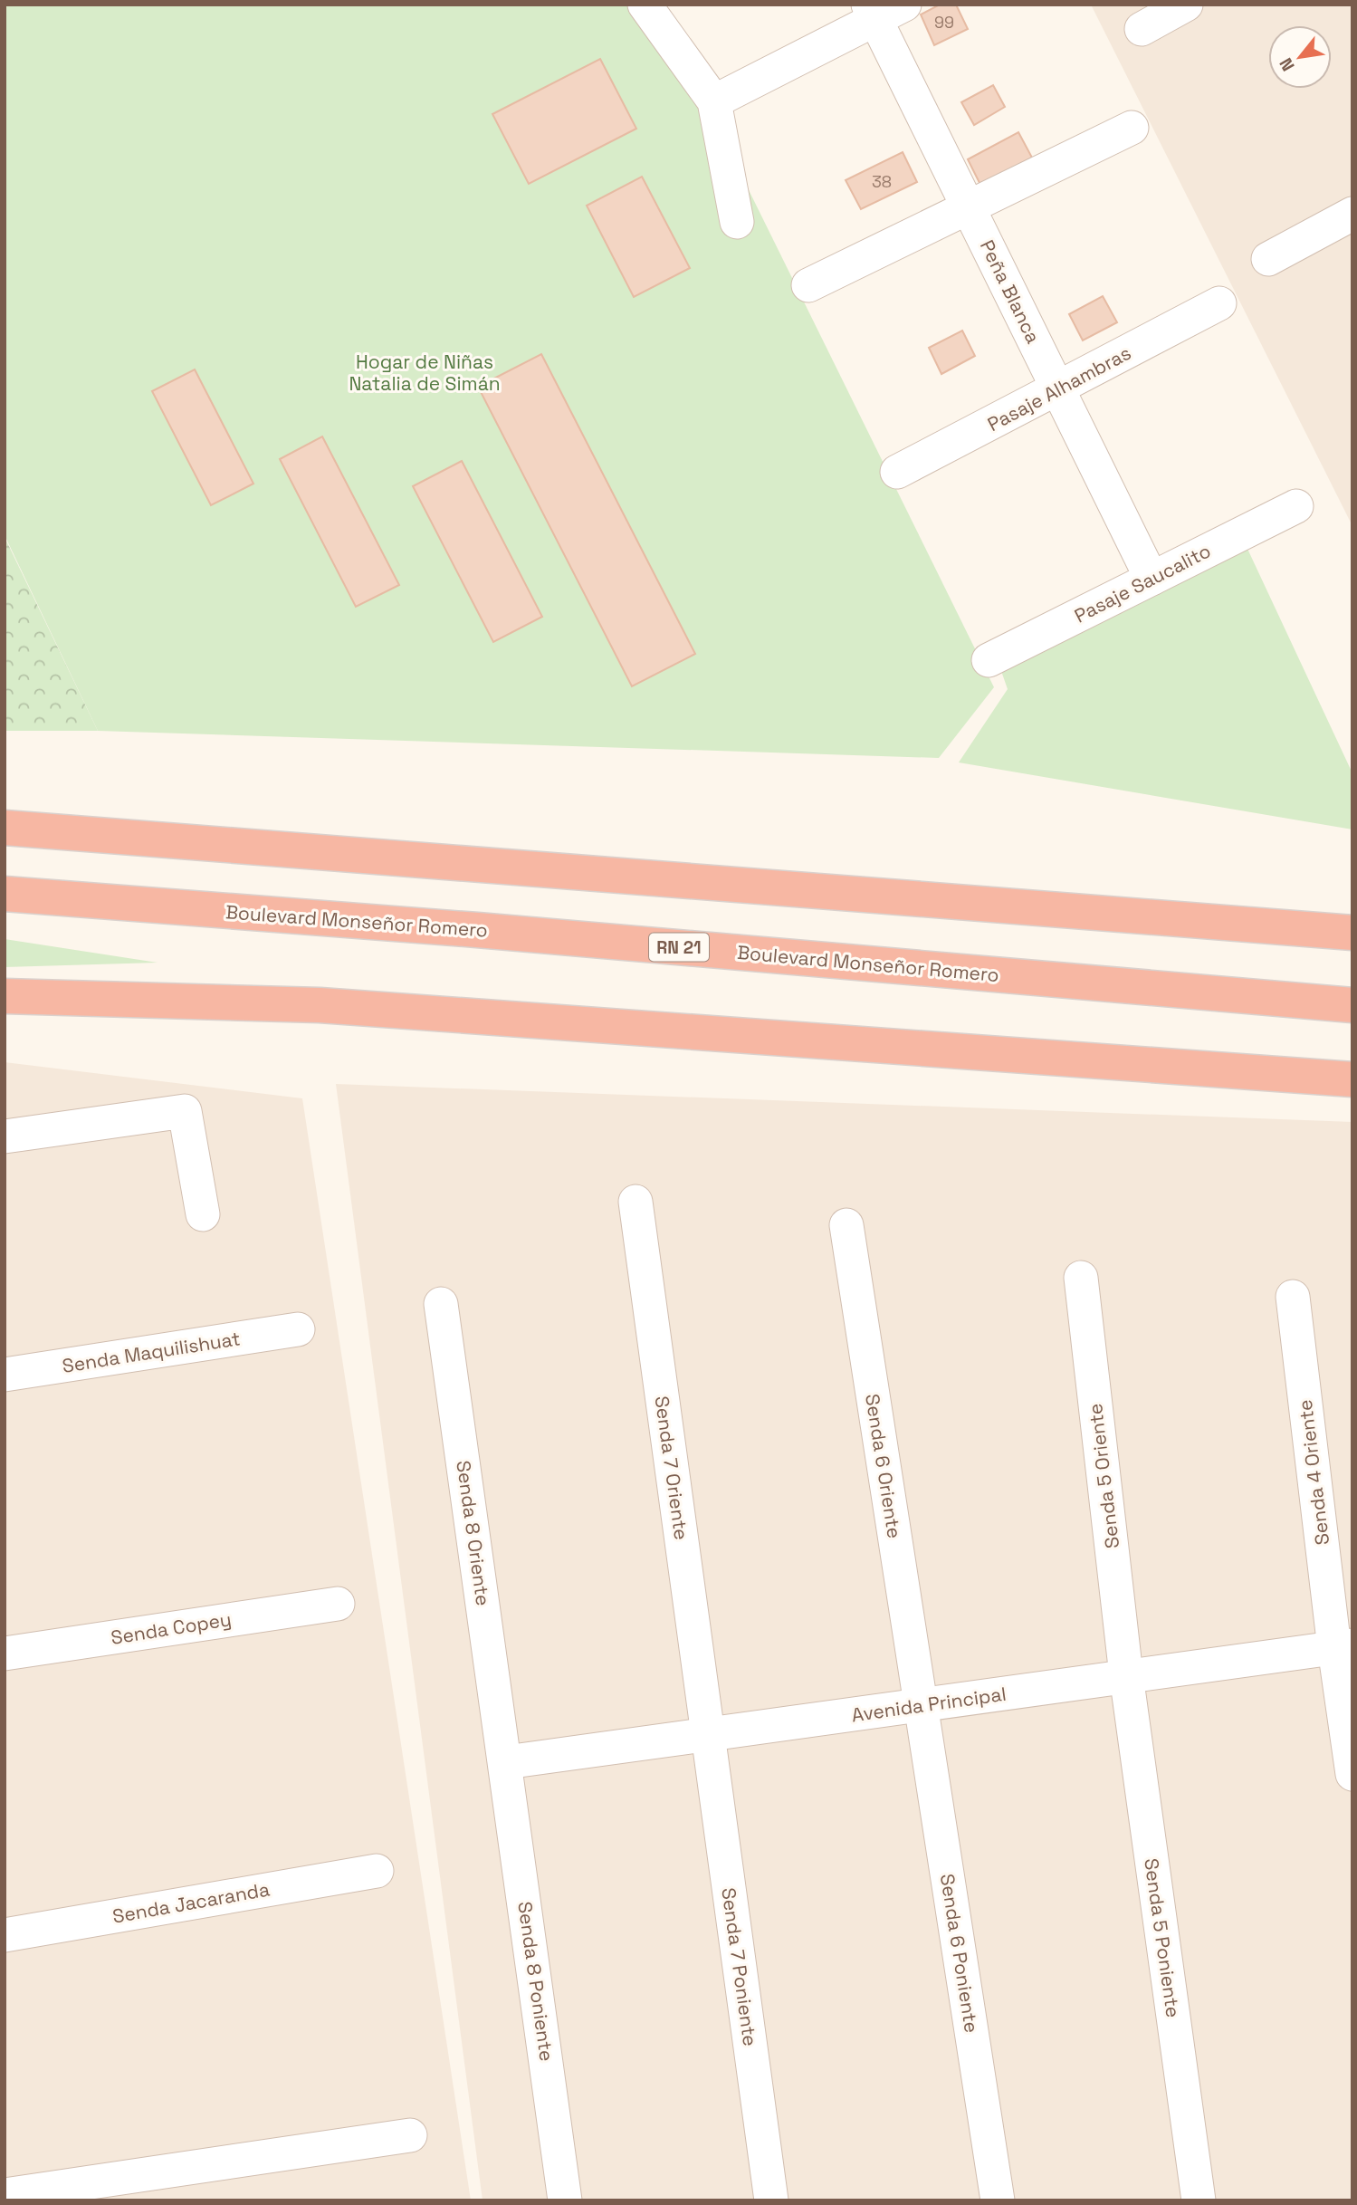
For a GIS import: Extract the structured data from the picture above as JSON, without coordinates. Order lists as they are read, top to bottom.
{
  "streets": {
    "highway": ["Boulevard Monseñor Romero", "RN 21"],
    "street": [
      "Peña Blanca",
      "Pasaje Alhambras",
      "Pasaje Saucalito",
      "Senda Maquilishuat",
      "Senda 6 Oriente",
      "Senda 7 Oriente",
      "Senda 4 Oriente",
      "Senda 5 Oriente",
      "Senda 8 Oriente",
      "Senda Copey",
      "Avenida Principal",
      "Senda Jacaranda",
      "Senda 5 Poniente",
      "Senda 6 Poniente",
      "Senda 7 Poniente",
      "Senda 8 Poniente"
    ]
  },
  "crossings": [
    ["Peña Blanca", "Pasaje Alhambras"],
    ["Peña Blanca", "Pasaje Saucalito"],
    ["Senda 6 Oriente", "Avenida Principal"],
    ["Senda 6 Oriente", "Senda 6 Poniente"],
    ["Senda 7 Oriente", "Avenida Principal"],
    ["Senda 7 Oriente", "Senda 7 Poniente"],
    ["Senda 4 Oriente", "Avenida Principal"],
    ["Senda 5 Oriente", "Avenida Principal"],
    ["Senda 5 Oriente", "Senda 5 Poniente"],
    ["Senda 8 Oriente", "Avenida Principal"],
    ["Senda 8 Oriente", "Senda 8 Poniente"],
    ["Avenida Principal", "Senda 5 Poniente"],
    ["Avenida Principal", "Senda 6 Poniente"],
    ["Avenida Principal", "Senda 7 Poniente"],
    ["Avenida Principal", "Senda 8 Poniente"]
  ],
  "parks": ["Hogar de Niñas Natalia de Simán"],
  "house_numbers": ["99", "38"],
  "north": "bottom left"
}
